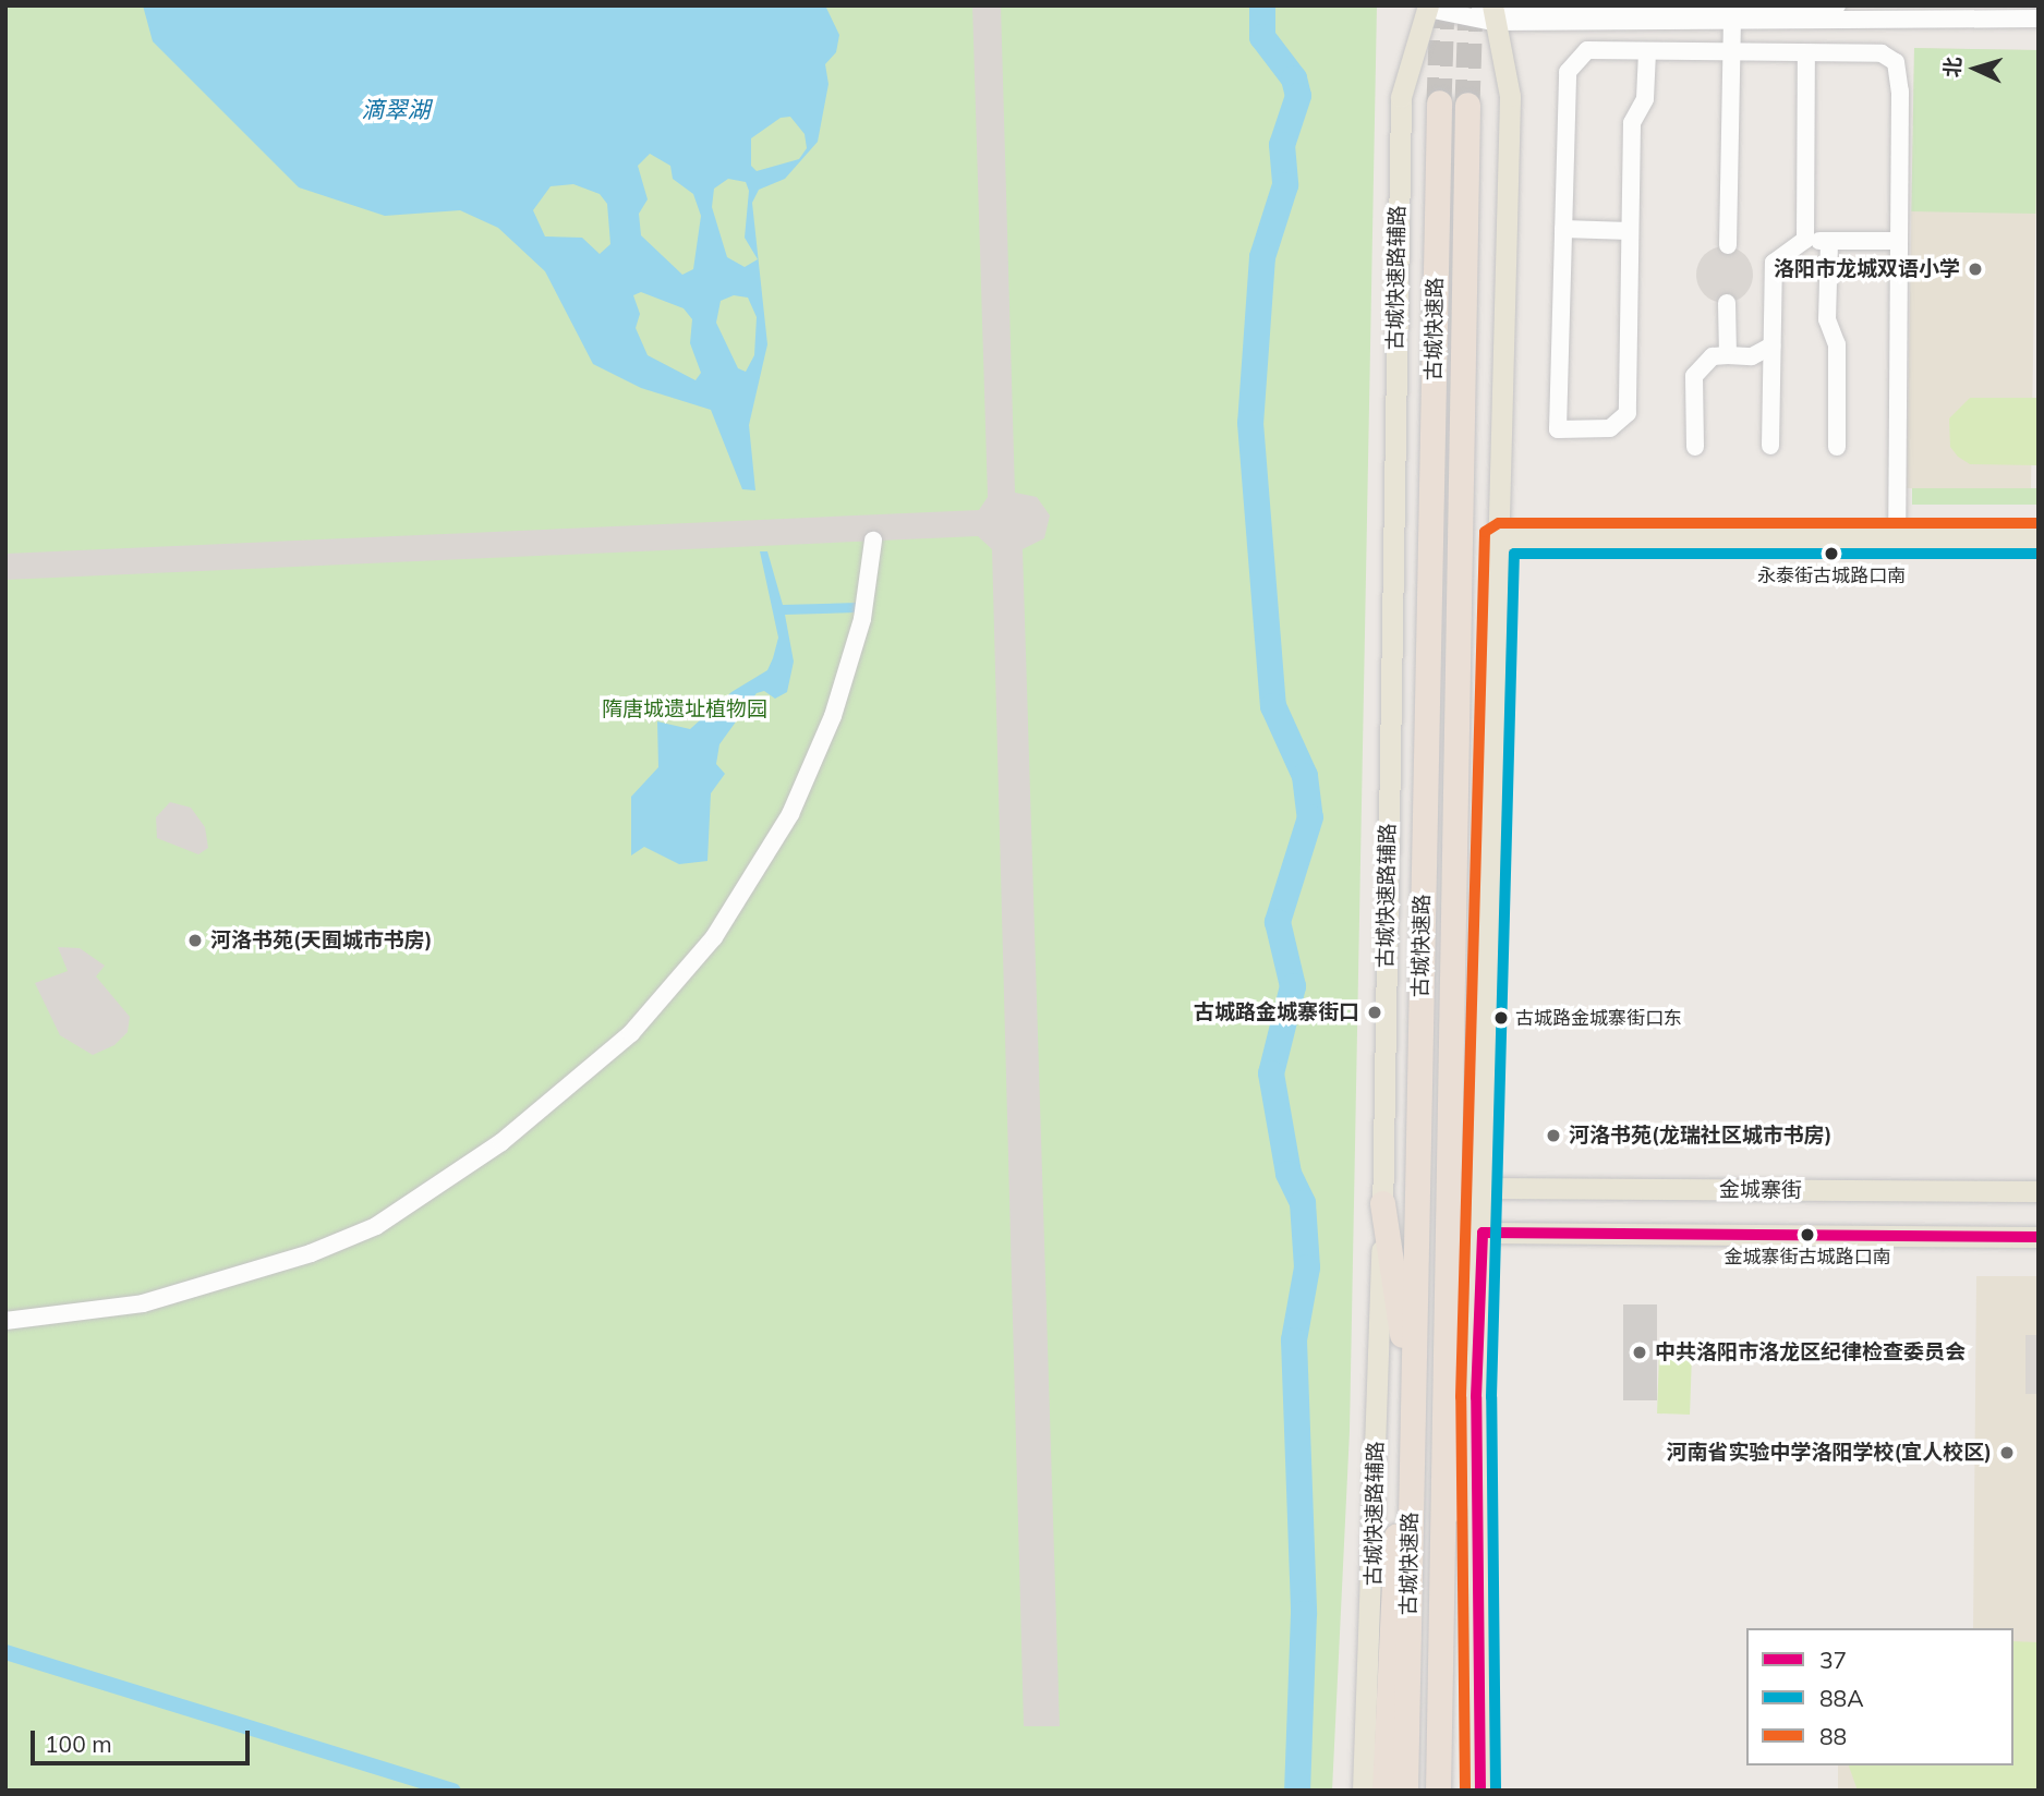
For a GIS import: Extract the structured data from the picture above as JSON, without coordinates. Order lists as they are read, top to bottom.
{
  "streets": {
    "highway": ["古城快速路"],
    "main road": ["古城快速路辅路", "金城寨街"]
  },
  "water": ["滴翠湖"],
  "parks": ["隋唐城遗址植物园"],
  "places": [
    "洛阳市龙城双语小学",
    "永泰街古城路口南",
    "河洛书苑(天囿城市书房)",
    "古城路金城寨街口",
    "古城路金城寨街口东",
    "河洛书苑(龙瑞社区城市书房)",
    "金城寨街古城路口南",
    "中共洛阳市洛龙区纪律检查委员会",
    "河南省实验中学洛阳学校(宜人校区)"
  ],
  "lines": ["transit line 88", "transit line 88A", "transit line 37"],
  "legend": ["37", "88A", "88"],
  "scale_bar": "100 m",
  "north": "left"
}
